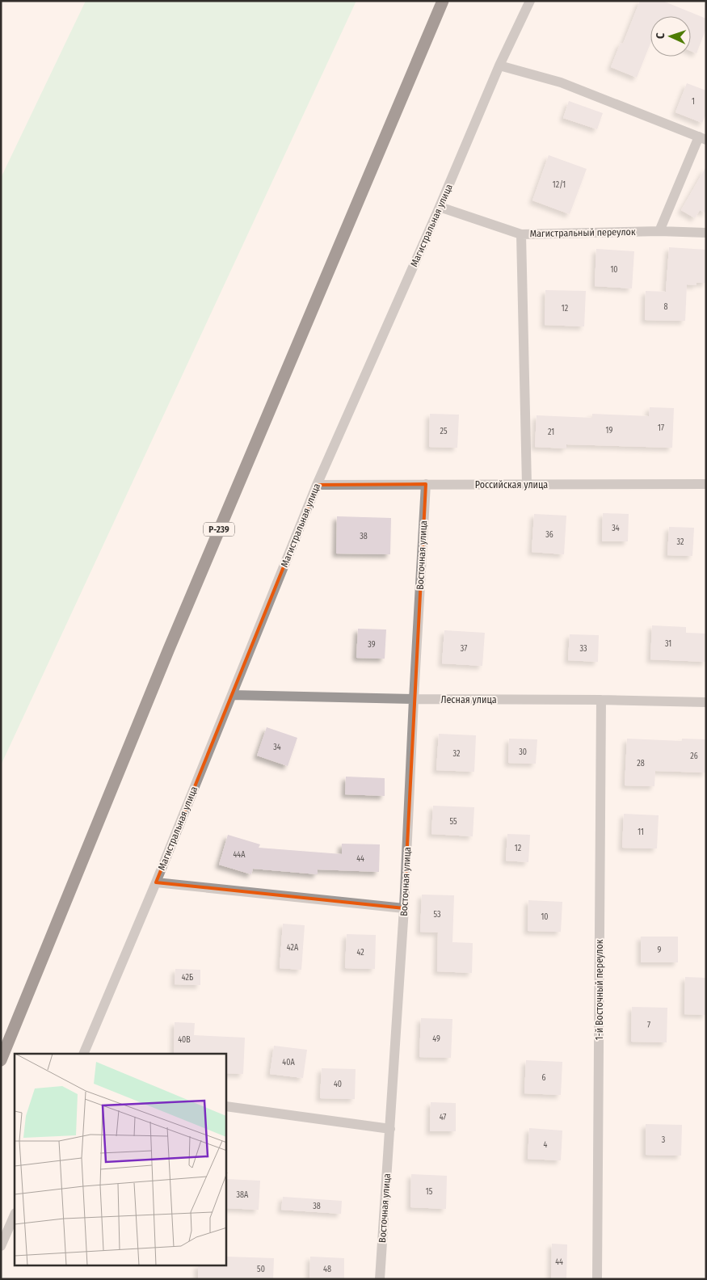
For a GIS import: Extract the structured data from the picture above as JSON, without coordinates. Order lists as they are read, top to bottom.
{
  "streets": {
    "highway": ["Р-239"],
    "street": [
      "Магистральная улица",
      "Магистральный переулок",
      "Российская улица",
      "Восточная улица",
      "Лесная улица",
      "1-й Восточный переулок"
    ]
  },
  "crossings": [
    ["Магистральная улица", "Магистральный переулок"],
    ["Магистральная улица", "Российская улица"],
    ["Магистральная улица", "Лесная улица"],
    ["Российская улица", "Восточная улица"],
    ["Восточная улица", "Лесная улица"],
    ["Лесная улица", "1-й Восточный переулок"]
  ],
  "house_numbers": [
    "1",
    "12/1",
    "10",
    "8",
    "12",
    "17",
    "19",
    "25",
    "21",
    "34",
    "36",
    "38",
    "32",
    "31",
    "39",
    "37",
    "33",
    "34",
    "30",
    "32",
    "26",
    "28",
    "55",
    "11",
    "12",
    "44А",
    "44",
    "53",
    "10",
    "42А",
    "9",
    "42",
    "42Б",
    "7",
    "49",
    "40В",
    "40А",
    "6",
    "40",
    "47",
    "3",
    "4",
    "15",
    "38А",
    "38",
    "44",
    "50",
    "48"
  ],
  "north": "left"
}
